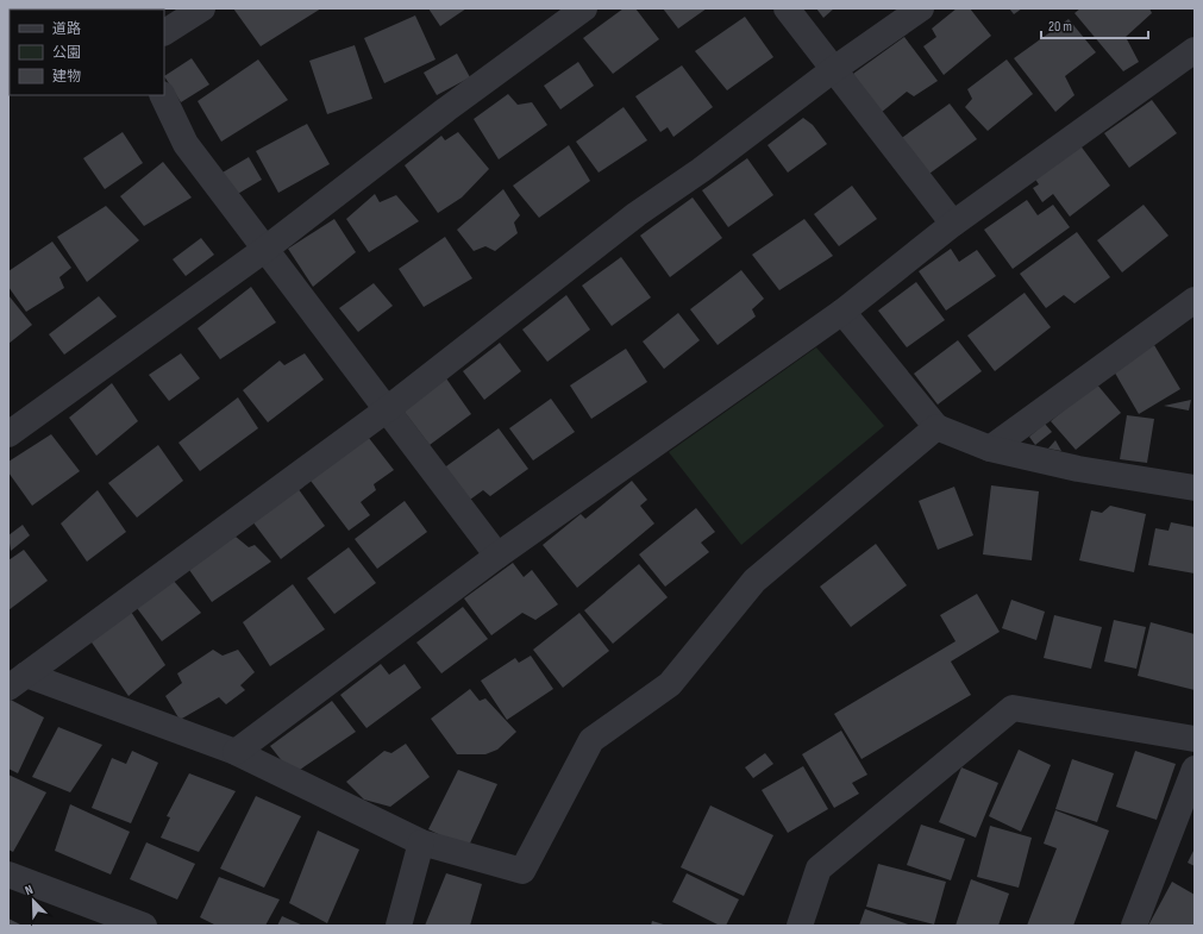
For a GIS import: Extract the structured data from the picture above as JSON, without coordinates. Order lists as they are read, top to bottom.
{
  "legend": ["道路", "公園", "建物"],
  "scale_bar": "20 m",
  "north": "top left"
}
